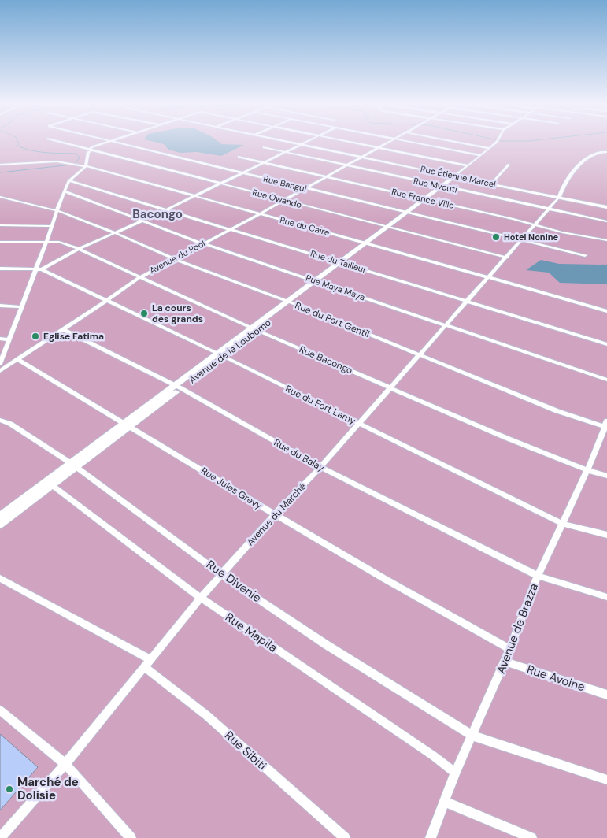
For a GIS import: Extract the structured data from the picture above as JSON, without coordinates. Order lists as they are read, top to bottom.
{
  "streets": {
    "street": [
      "Rue Étienne Marcel",
      "Rue Bangui",
      "Rue Mvouti",
      "Rue Owando",
      "Rue France Ville",
      "Rue du Caire",
      "Avenue du Pool",
      "Rue du Tailleur",
      "Rue Maya Maya",
      "Rue du Port Gentil",
      "Avenue de la Loubomo",
      "Rue Bacongo",
      "Rue du Fort Lamy",
      "Rue du Balay",
      "Rue Jules Grevy",
      "Avenue du Marché",
      "Rue Divenie",
      "Avenue de Brazza",
      "Rue Mapila",
      "Rue Avoine",
      "Rue Sibiti"
    ]
  },
  "crossings": [
    ["Rue Étienne Marcel", "Avenue du Pool"],
    ["Rue Étienne Marcel", "Avenue de la Loubomo"],
    ["Rue Étienne Marcel", "Avenue du Marché"],
    ["Rue Bangui", "Avenue du Pool"],
    ["Rue Bangui", "Avenue de la Loubomo"],
    ["Rue Bangui", "Avenue du Marché"],
    ["Rue Mvouti", "Avenue du Pool"],
    ["Rue Mvouti", "Avenue de la Loubomo"],
    ["Rue Mvouti", "Avenue du Marché"],
    ["Rue Owando", "Avenue du Pool"],
    ["Rue Owando", "Avenue de la Loubomo"],
    ["Rue Owando", "Avenue du Marché"],
    ["Rue France Ville", "Avenue du Pool"],
    ["Rue France Ville", "Avenue de la Loubomo"],
    ["Rue France Ville", "Avenue du Marché"],
    ["Rue du Caire", "Avenue du Pool"],
    ["Rue du Caire", "Avenue de la Loubomo"],
    ["Rue du Caire", "Avenue du Marché"],
    ["Avenue du Pool", "Rue du Tailleur"],
    ["Avenue du Pool", "Rue Maya Maya"],
    ["Avenue du Pool", "Rue du Port Gentil"],
    ["Avenue du Pool", "Rue Bacongo"],
    ["Avenue du Pool", "Rue du Fort Lamy"],
    ["Avenue du Pool", "Rue du Balay"],
    ["Avenue du Pool", "Rue Jules Grevy"],
    ["Rue du Tailleur", "Avenue de la Loubomo"],
    ["Rue du Tailleur", "Avenue du Marché"],
    ["Rue Maya Maya", "Avenue de la Loubomo"],
    ["Rue Maya Maya", "Avenue du Marché"],
    ["Rue du Port Gentil", "Avenue de la Loubomo"],
    ["Rue du Port Gentil", "Avenue du Marché"],
    ["Rue du Port Gentil", "Avenue de Brazza"],
    ["Avenue de la Loubomo", "Rue Bacongo"],
    ["Avenue de la Loubomo", "Rue du Fort Lamy"],
    ["Avenue de la Loubomo", "Rue du Balay"],
    ["Avenue de la Loubomo", "Rue Jules Grevy"],
    ["Avenue de la Loubomo", "Rue Divenie"],
    ["Avenue de la Loubomo", "Rue Mapila"],
    ["Rue Bacongo", "Avenue du Marché"],
    ["Rue Bacongo", "Avenue de Brazza"],
    ["Rue du Fort Lamy", "Avenue du Marché"],
    ["Rue du Fort Lamy", "Avenue de Brazza"],
    ["Rue du Balay", "Avenue du Marché"],
    ["Rue du Balay", "Avenue de Brazza"],
    ["Rue Jules Grevy", "Avenue du Marché"],
    ["Rue Jules Grevy", "Avenue de Brazza"],
    ["Avenue du Marché", "Rue Divenie"],
    ["Avenue du Marché", "Rue Mapila"],
    ["Avenue du Marché", "Rue Sibiti"],
    ["Rue Divenie", "Avenue de Brazza"],
    ["Avenue de Brazza", "Rue Mapila"],
    ["Avenue de Brazza", "Rue Avoine"]
  ],
  "districts": ["Bacongo"],
  "places": [
    "Hotel Nonine",
    "La cours des grands",
    "Eglise Fatima",
    "Marché de Dolisie"
  ]
}
